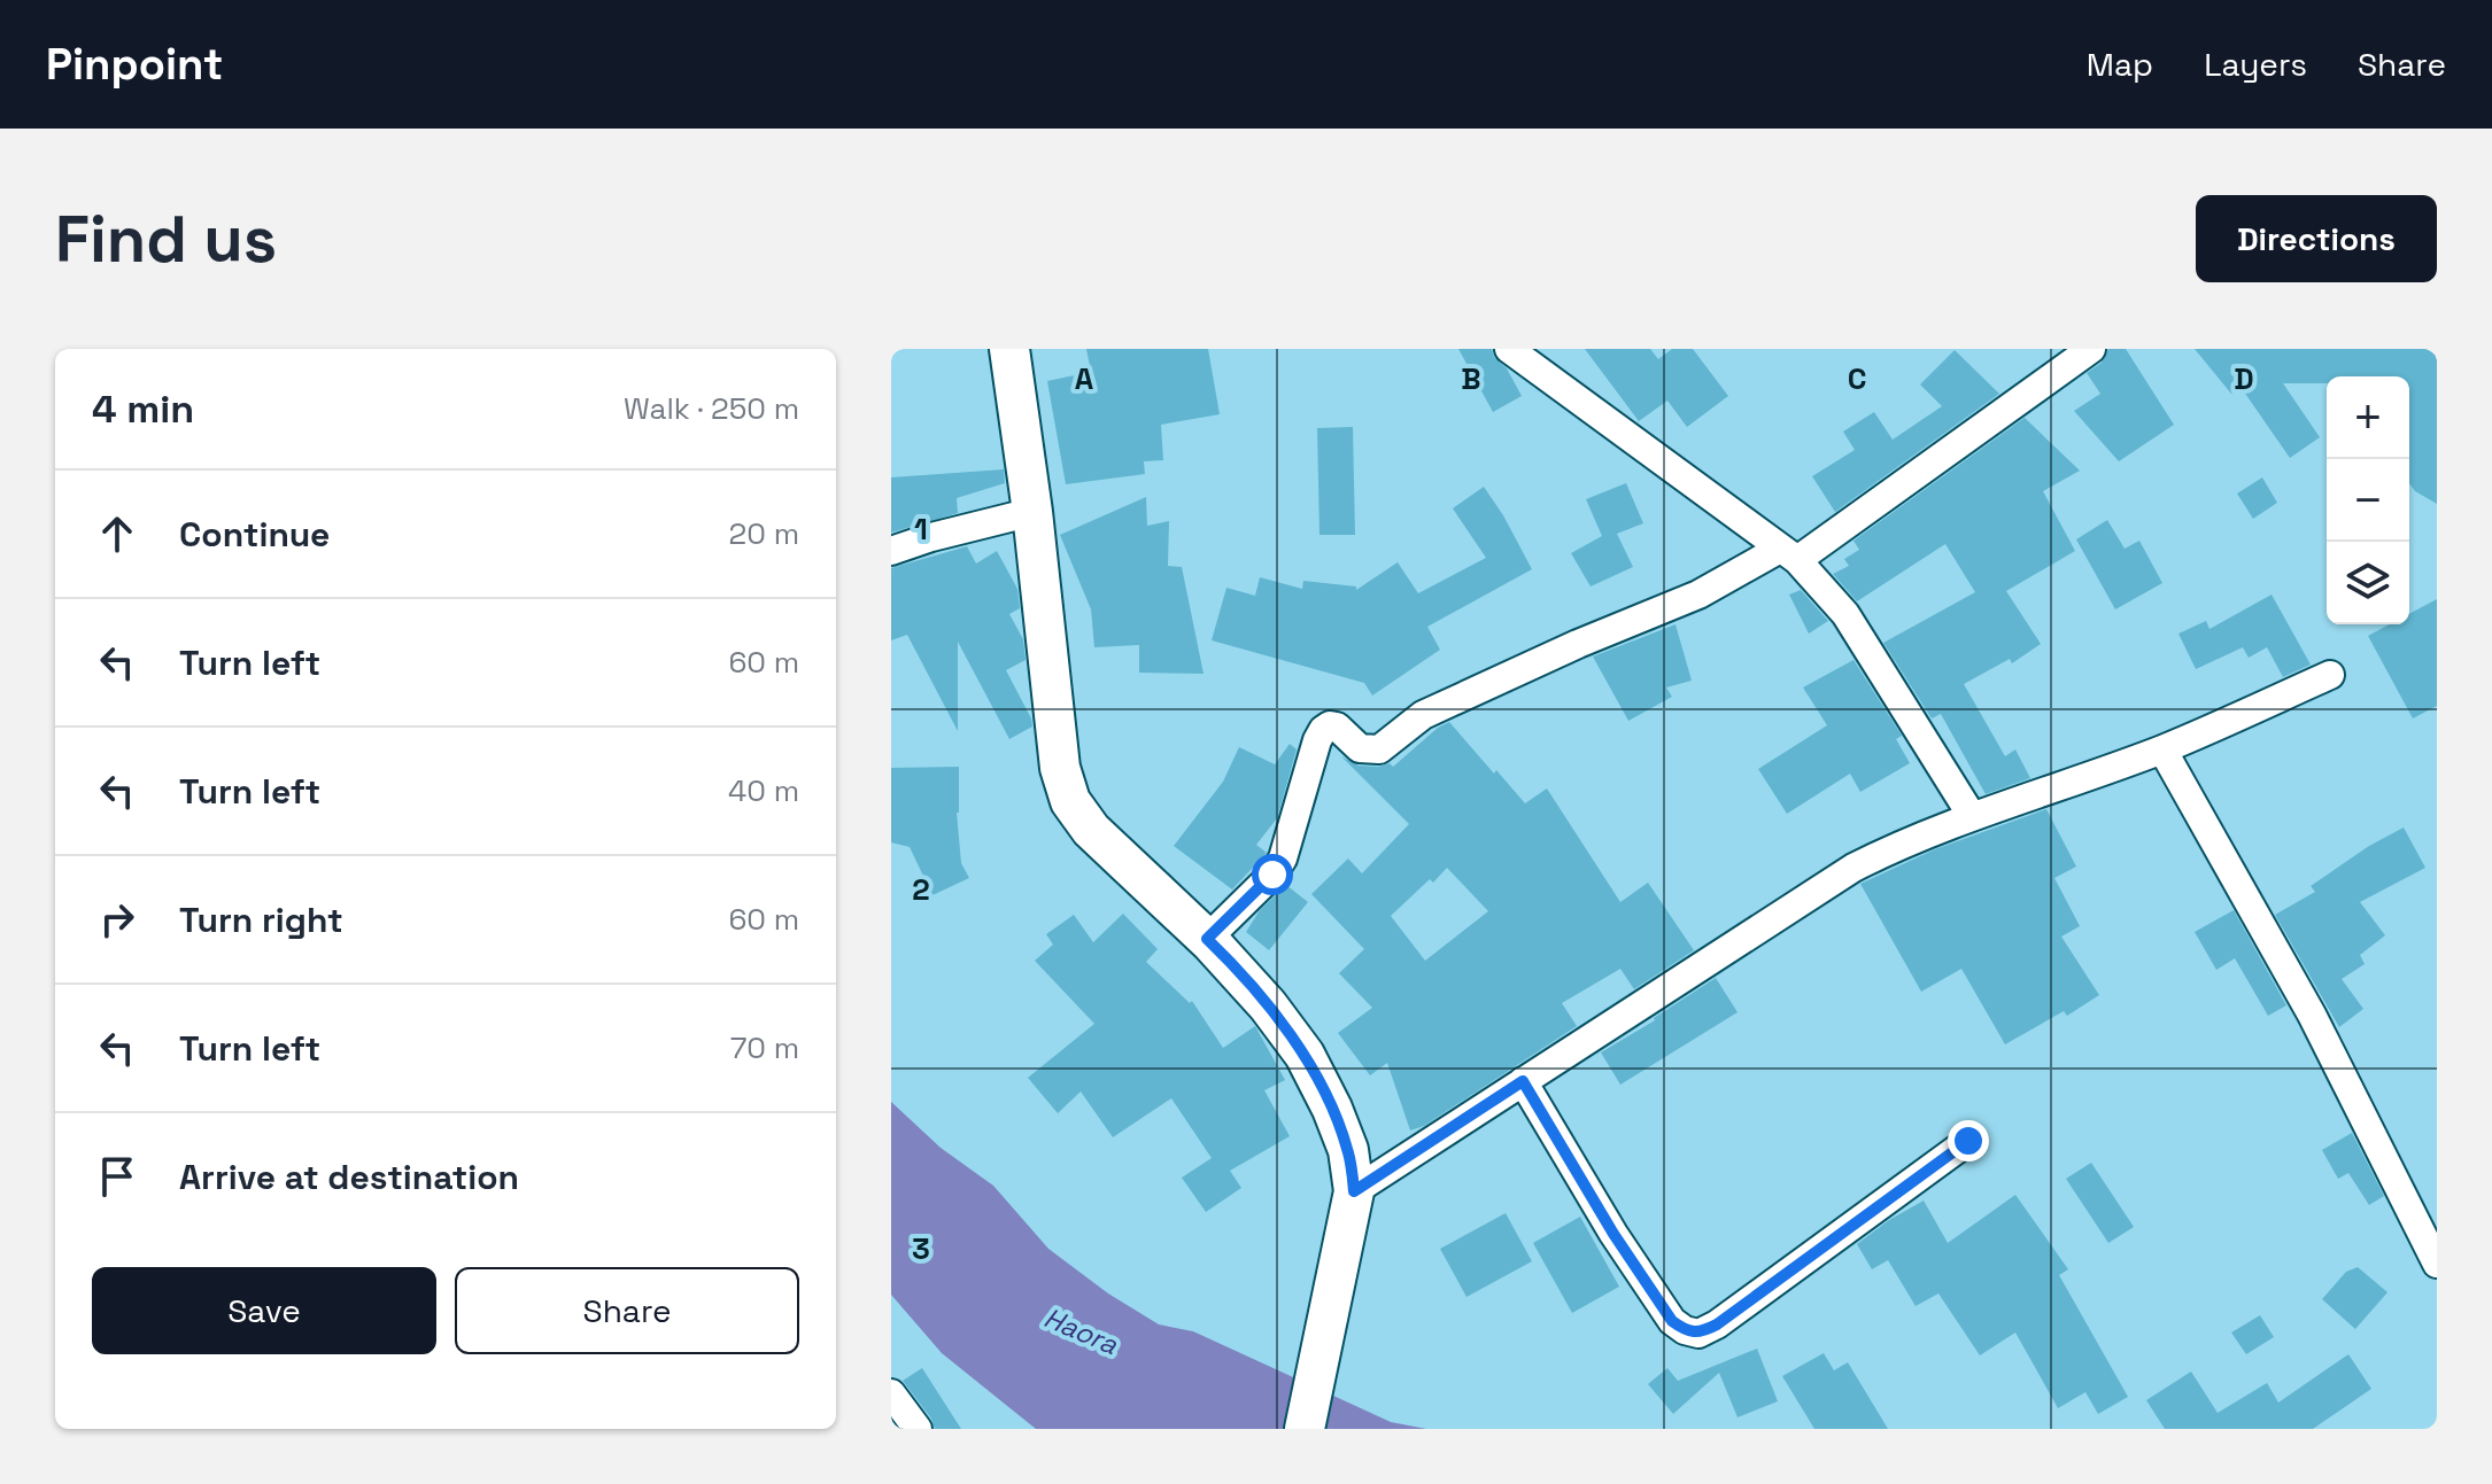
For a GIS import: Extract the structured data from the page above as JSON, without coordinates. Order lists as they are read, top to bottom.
{
  "water": ["Haora"],
  "page": {
    "header": "Pinpoint",
    "nav": ["Map", "Layers", "Share"],
    "buttons": [
      "Directions",
      ["Save", "Share"]
    ],
    "title": "Find us",
    "heading": ["4 min", "Walk · 250 m"],
    "map_buttons": ["+", "−"],
    "list": [
      ["Continue", "20 m"],
      ["Turn left", "60 m"],
      ["Turn left", "40 m"],
      ["Turn right", "60 m"],
      ["Turn left", "70 m"],
      "Arrive at destination"
    ]
  },
  "grid": {
    "columns": [
      "A",
      "B",
      "C",
      "D"
    ],
    "rows": ["1", "2", "3"]
  }
}
